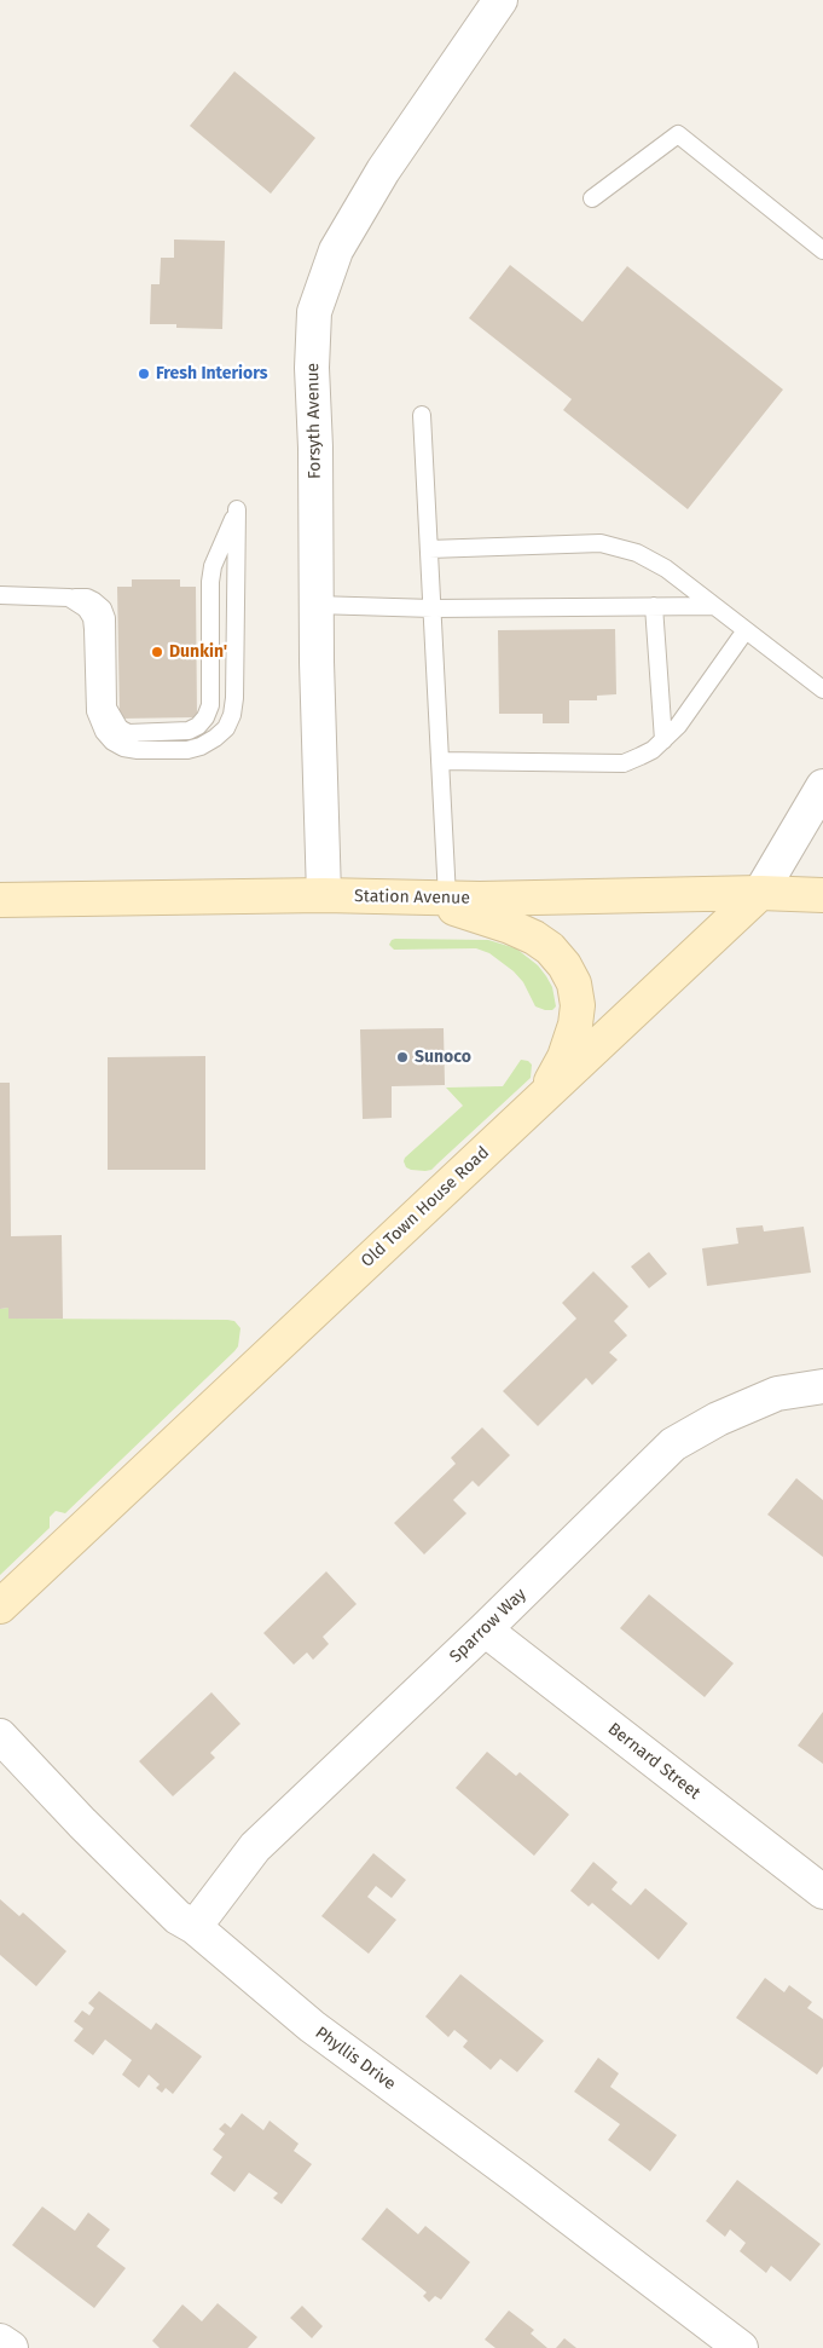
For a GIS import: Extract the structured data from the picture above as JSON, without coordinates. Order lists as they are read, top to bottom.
{
  "streets": {
    "main road": ["Station Avenue", "Old Town House Road"],
    "street": [
      "Forsyth Avenue",
      "Sparrow Way",
      "Bernard Street",
      "Phyllis Drive"
    ]
  },
  "crossings": [
    ["Forsyth Avenue", "Station Avenue"],
    ["Station Avenue", "Old Town House Road"],
    ["Sparrow Way", "Bernard Street"],
    ["Sparrow Way", "Phyllis Drive"]
  ],
  "places": ["Fresh Interiors", "Dunkin'", "Sunoco"]
}
